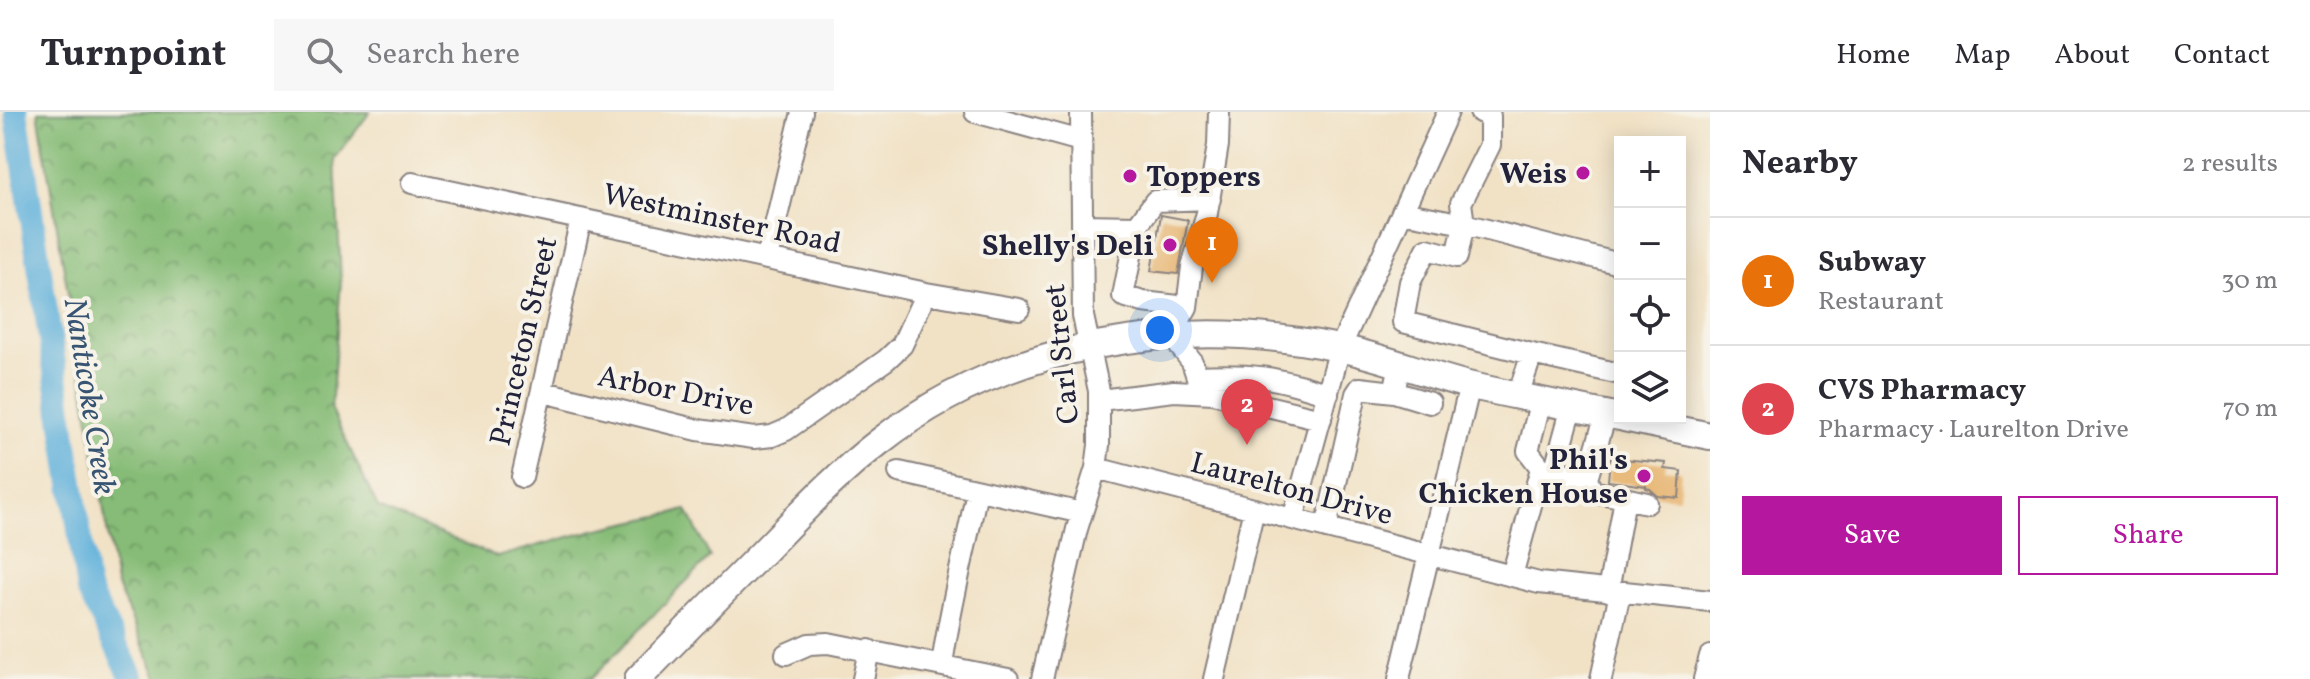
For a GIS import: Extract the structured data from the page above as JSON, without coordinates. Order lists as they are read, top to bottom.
{
  "streets": {
    "street": [
      "Westminster Road",
      "Princeton Street",
      "Carl Street",
      "Arbor Drive",
      "Laurelton Drive"
    ]
  },
  "crossings": [
    ["Westminster Road", "Princeton Street"],
    ["Westminster Road", "Arbor Drive"],
    ["Princeton Street", "Arbor Drive"],
    ["Carl Street", "Laurelton Drive"]
  ],
  "water": ["Nanticoke Creek"],
  "places": [
    "Weis",
    "Toppers",
    "Shelly's Deli",
    "Phil's Chicken House"
  ],
  "page": {
    "header": "Turnpoint",
    "search": "Search here",
    "nav": [
      "Home",
      "Map",
      "About",
      "Contact"
    ],
    "heading": ["Nearby", "2 results"],
    "map_buttons": ["+", "−"],
    "list": [
      {
        "mark": "1",
        "name": "Subway",
        "note": "Restaurant",
        "value": "30 m"
      },
      {
        "mark": "2",
        "name": "CVS Pharmacy",
        "note": "Pharmacy · Laurelton Drive",
        "value": "70 m"
      }
    ],
    "pins": ["1", "2"],
    "buttons": ["Save", "Share"]
  }
}
